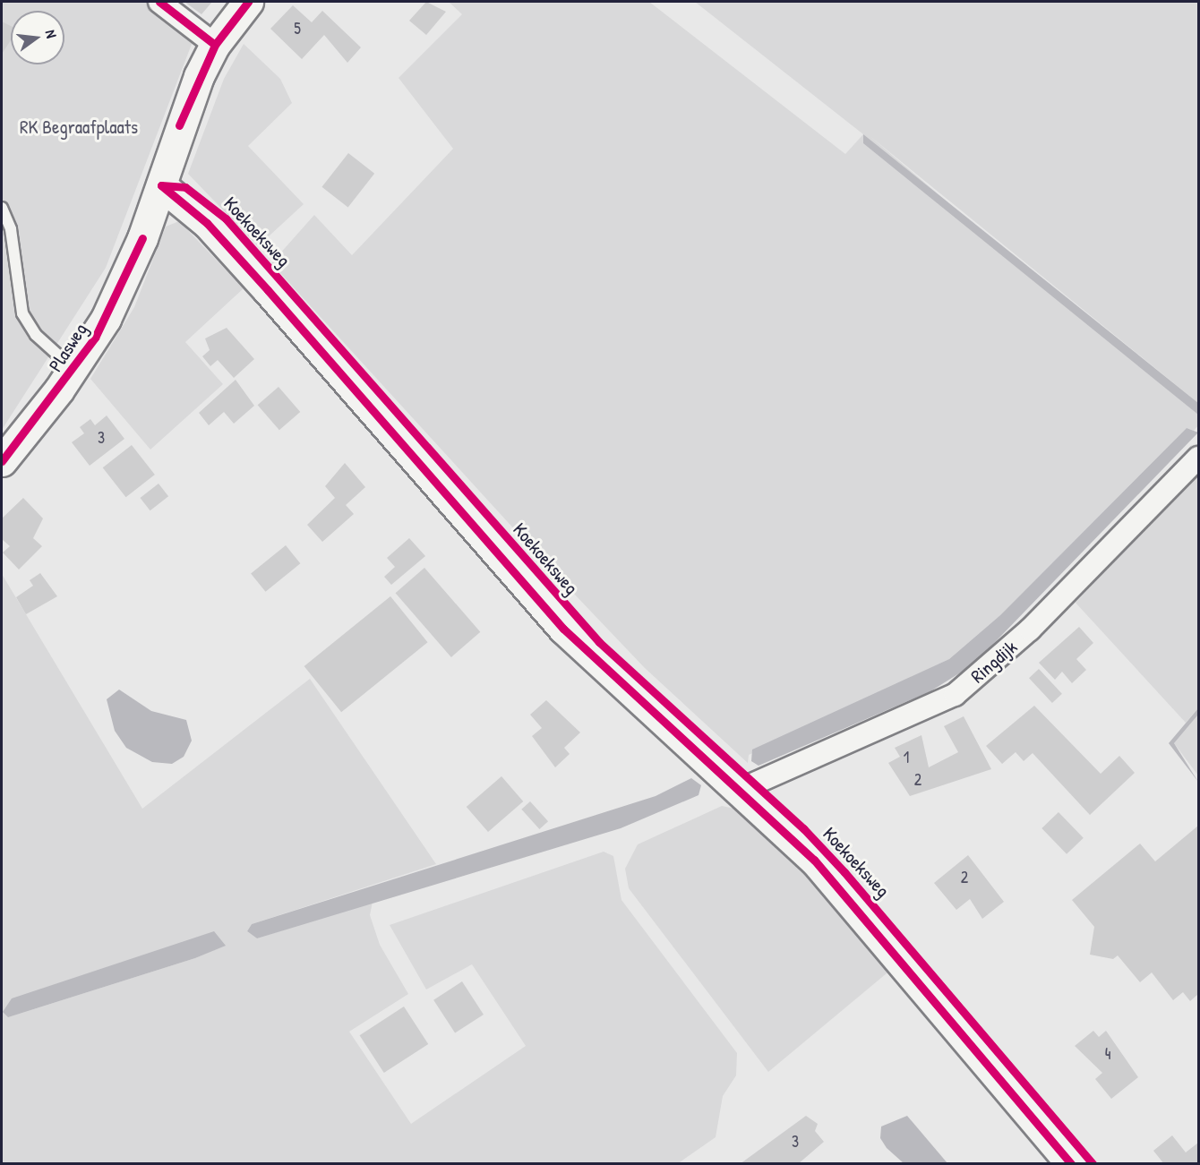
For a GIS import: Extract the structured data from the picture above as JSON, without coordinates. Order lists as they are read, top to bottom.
{
  "streets": {
    "street": ["Koekoeksweg", "Plasweg", "Ringdijk"]
  },
  "crossings": [
    ["Koekoeksweg", "Plasweg"],
    ["Koekoeksweg", "Ringdijk"]
  ],
  "parks": ["RK Begraafplaats"],
  "house_numbers": [
    "5",
    "3",
    "1",
    "2",
    "2",
    "4",
    "3"
  ],
  "north": "right"
}
